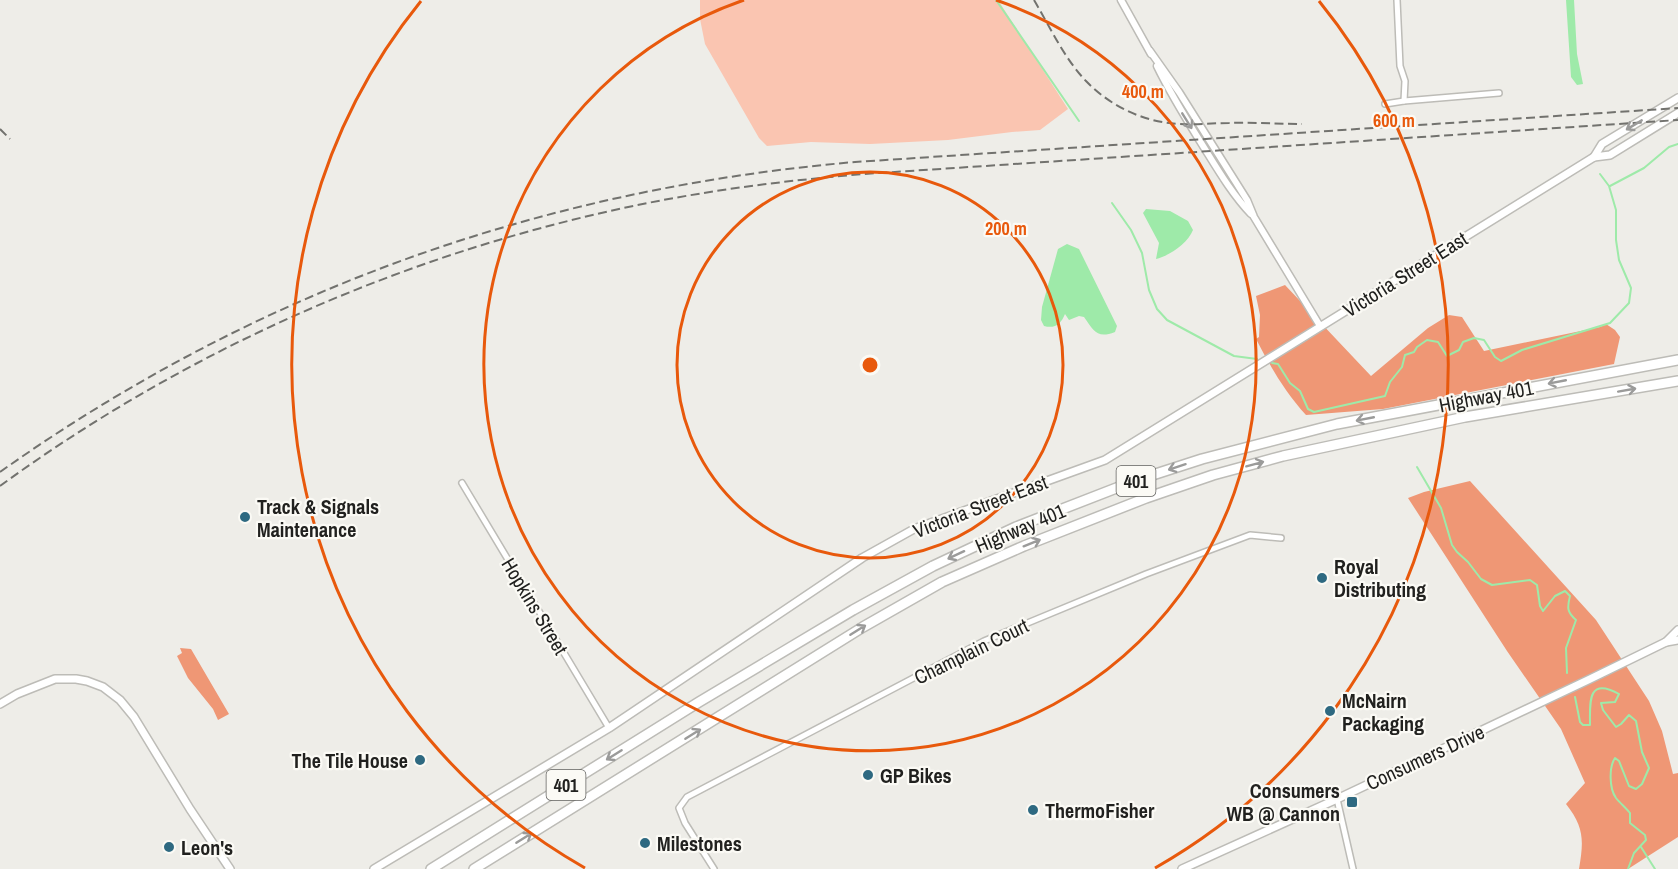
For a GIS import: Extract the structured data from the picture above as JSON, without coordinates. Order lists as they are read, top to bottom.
{
  "streets": {
    "highway": ["Highway 401", "401"],
    "main road": ["Victoria Street East", "Consumers Drive"],
    "street": ["Hopkins Street", "Champlain Court"]
  },
  "crossings": [
    ["Victoria Street East", "Hopkins Street"]
  ],
  "places": {
    "other": [
      "Track & Signals Maintenance",
      "Royal Distributing",
      "McNairn Packaging",
      "The Tile House",
      "GP Bikes",
      "ThermoFisher",
      "Milestones",
      "Leon's"
    ],
    "transit": ["Consumers WB @ Cannon"]
  },
  "rings": ["400 m", "600 m", "200 m"]
}
